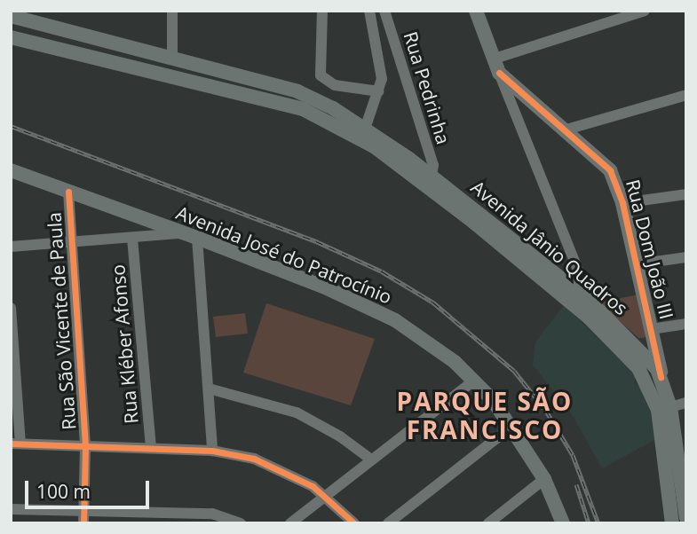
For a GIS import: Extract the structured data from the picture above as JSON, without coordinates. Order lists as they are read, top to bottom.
{
  "streets": {
    "main road": ["Avenida Jânio Quadros", "Rua Dom João III", "Avenida José do Patrocínio"],
    "street": ["Rua Pedrinha", "Rua São Vicente de Paula", "Rua Kléber Afonso"]
  },
  "crossings": [
    ["Rua Pedrinha", "Avenida Jânio Quadros"],
    ["Avenida Jânio Quadros", "Rua Dom João III"],
    ["Avenida José do Patrocínio", "Rua São Vicente de Paula"]
  ],
  "districts": ["PARQUE SÃO FRANCISCO"],
  "scale_bar": "100 m"
}
